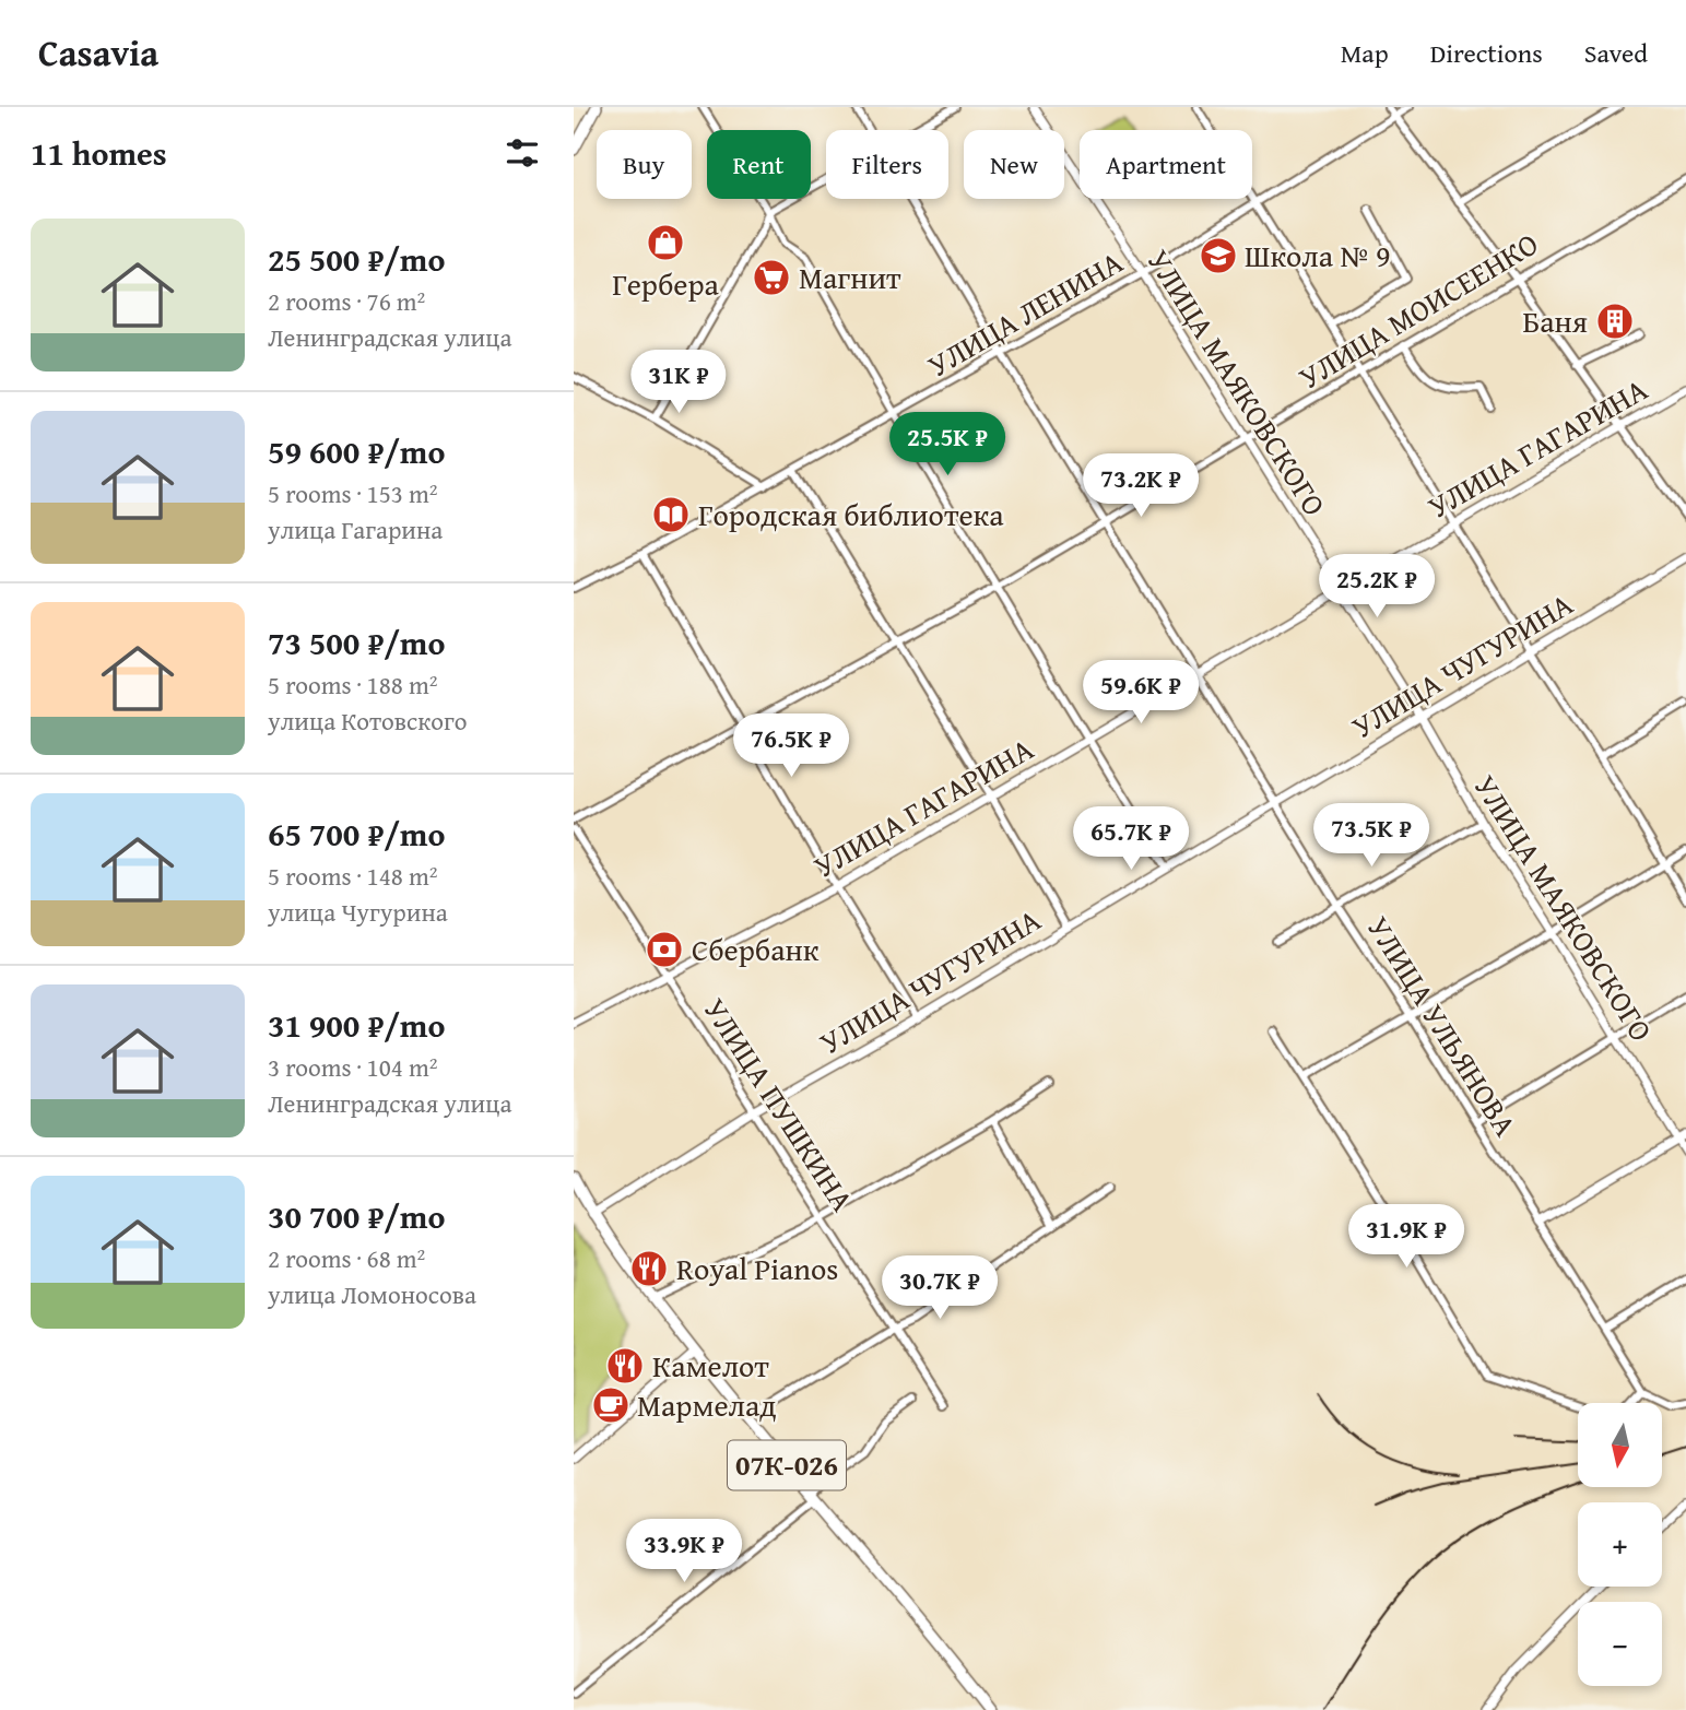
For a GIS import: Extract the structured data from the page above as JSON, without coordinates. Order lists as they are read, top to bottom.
{
  "streets": {
    "main road": ["07К-026"],
    "street": [
      "УЛИЦА МОИСЕЕНКО",
      "УЛИЦА ЛЕНИНА",
      "УЛИЦА МАЯКОВСКОГО",
      "УЛИЦА ГАГАРИНА",
      "УЛИЦА ЧУГУРИНА",
      "УЛИЦА УЛЬЯНОВА",
      "УЛИЦА ПУШКИНА"
    ]
  },
  "crossings": [
    ["УЛИЦА МОИСЕЕНКО", "УЛИЦА МАЯКОВСКОГО"],
    ["УЛИЦА МОИСЕЕНКО", "УЛИЦА УЛЬЯНОВА"],
    ["УЛИЦА ЛЕНИНА", "УЛИЦА МАЯКОВСКОГО"],
    ["УЛИЦА ЛЕНИНА", "УЛИЦА УЛЬЯНОВА"],
    ["УЛИЦА МАЯКОВСКОГО", "УЛИЦА ГАГАРИНА"],
    ["УЛИЦА МАЯКОВСКОГО", "УЛИЦА ЧУГУРИНА"],
    ["УЛИЦА ГАГАРИНА", "УЛИЦА УЛЬЯНОВА"],
    ["УЛИЦА ГАГАРИНА", "УЛИЦА ПУШКИНА"],
    ["УЛИЦА ЧУГУРИНА", "УЛИЦА УЛЬЯНОВА"],
    ["УЛИЦА ЧУГУРИНА", "УЛИЦА ПУШКИНА"],
    ["УЛИЦА ЧУГУРИНА", "07К-026"]
  ],
  "places": {
    "shop": ["Гербера"],
    "school or university": ["Школа № 9"],
    "supermarket": ["Магнит"],
    "building": ["Баня"],
    "library": ["Городская библиотека"],
    "bank": ["Сбербанк"],
    "restaurant": ["Royal Pianos", "Камелот"],
    "cafe": ["Мармелад"]
  },
  "north": "bottom",
  "page": {
    "header": "Casavia",
    "nav": ["Map", "Directions", "Saved"],
    "heading": "11 homes",
    "chip": [
      "Buy",
      "Rent",
      "Filters",
      "New",
      "Apartment"
    ],
    "list": [
      {
        "name": "25 500 ₽/mo",
        "note": "2 rooms · 76 m² · Ленинградская улица"
      },
      {
        "name": "59 600 ₽/mo",
        "note": "5 rooms · 153 m² · улица Гагарина"
      },
      {
        "name": "73 500 ₽/mo",
        "note": "5 rooms · 188 m² · улица Котовского"
      },
      {
        "name": "65 700 ₽/mo",
        "note": "5 rooms · 148 m² · улица Чугурина"
      },
      {
        "name": "31 900 ₽/mo",
        "note": "3 rooms · 104 m² · Ленинградская улица"
      },
      {
        "name": "30 700 ₽/mo",
        "note": "2 rooms · 68 m² · улица Ломоносова"
      }
    ],
    "price": [
      "31K ₽",
      "25.5K ₽",
      "73.2K ₽",
      "25.2K ₽",
      "59.6K ₽",
      "76.5K ₽",
      "73.5K ₽",
      "65.7K ₽",
      "31.9K ₽",
      "30.7K ₽",
      "33.9K ₽"
    ],
    "map_buttons": ["+", "−"]
  }
}
